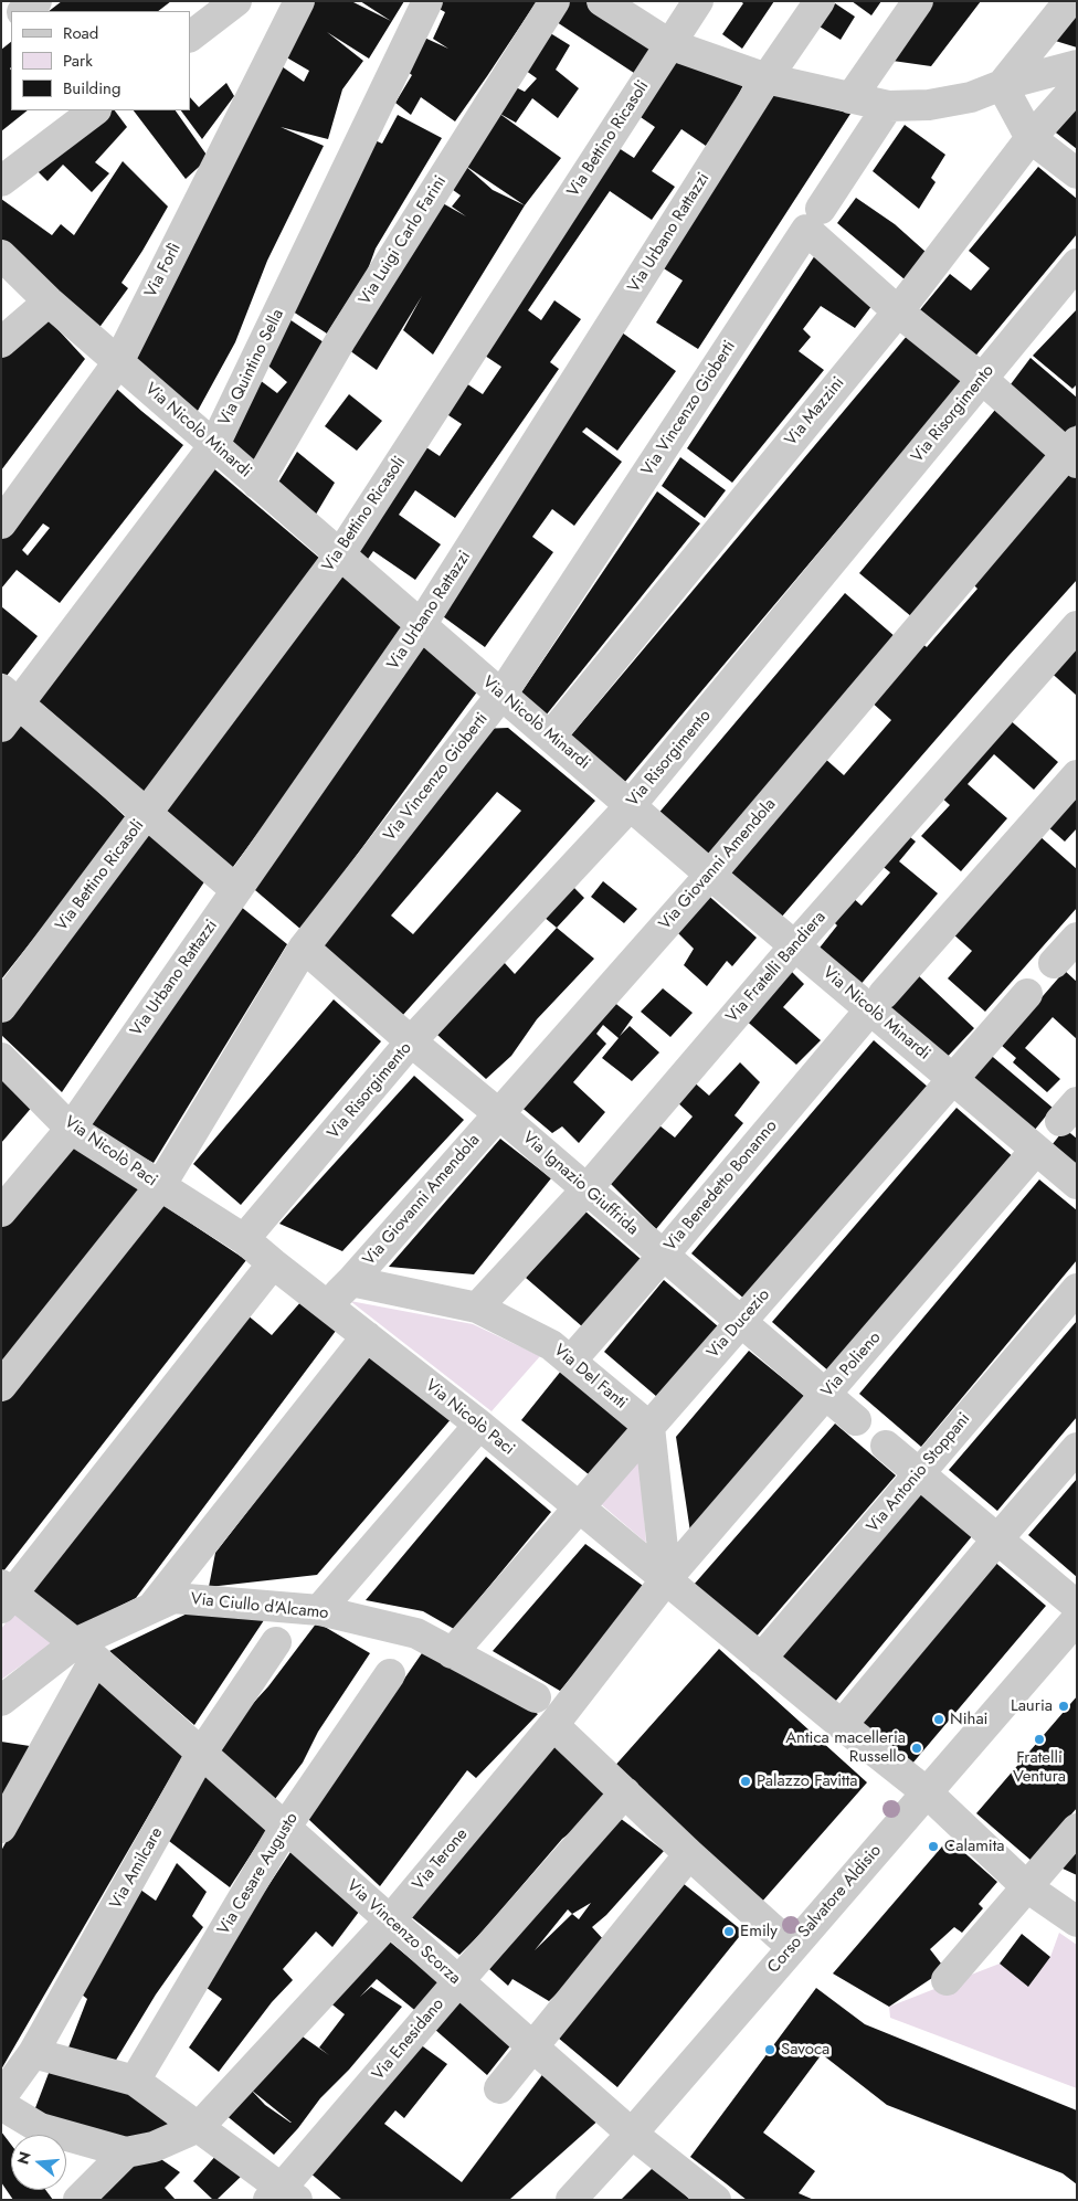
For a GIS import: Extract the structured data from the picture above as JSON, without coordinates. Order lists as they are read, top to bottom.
{
  "streets": {
    "street": [
      "Via Bettino Ricasoli",
      "Via Urbano Rattazzi",
      "Via Luigi Carlo Farini",
      "Via Forlì",
      "Via Quintino Sella",
      "Via Vincenzo Gioberti",
      "Via Mazzini",
      "Via Risorgimento",
      "Via Nicolò Minardi",
      "Via Giovanni Amendola",
      "Via Fratelli Bandiera",
      "Via Nicolò Paci",
      "Via Ignazio Giuffrida",
      "Via Benedetto Bonanno",
      "Via Ducezio",
      "Via Polieno",
      "Via Del Fanti",
      "Via Antonio Stoppani",
      "Via Ciullo d'Alcamo",
      "Via Terone",
      "Via Amilcare",
      "Via Cesare Augusto",
      "Corso Salvatore Aldisio",
      "Via Vincenzo Scorza",
      "Via Enesidano"
    ]
  },
  "crossings": [
    ["Via Bettino Ricasoli", "Via Nicolò Minardi"],
    ["Via Urbano Rattazzi", "Via Nicolò Minardi"],
    ["Via Urbano Rattazzi", "Via Nicolò Paci"],
    ["Via Luigi Carlo Farini", "Via Nicolò Minardi"],
    ["Via Forlì", "Via Nicolò Minardi"],
    ["Via Quintino Sella", "Via Nicolò Minardi"],
    ["Via Vincenzo Gioberti", "Via Nicolò Minardi"],
    ["Via Vincenzo Gioberti", "Via Nicolò Paci"],
    ["Via Vincenzo Gioberti", "Via Ignazio Giuffrida"],
    ["Via Mazzini", "Via Nicolò Minardi"],
    ["Via Risorgimento", "Via Nicolò Minardi"],
    ["Via Risorgimento", "Via Nicolò Paci"],
    ["Via Risorgimento", "Via Ignazio Giuffrida"],
    ["Via Nicolò Minardi", "Via Giovanni Amendola"],
    ["Via Nicolò Minardi", "Via Fratelli Bandiera"],
    ["Via Nicolò Minardi", "Via Benedetto Bonanno"],
    ["Via Nicolò Minardi", "Via Ducezio"],
    ["Via Nicolò Minardi", "Via Polieno"],
    ["Via Giovanni Amendola", "Via Ignazio Giuffrida"],
    ["Via Giovanni Amendola", "Via Del Fanti"],
    ["Via Fratelli Bandiera", "Via Ignazio Giuffrida"],
    ["Via Fratelli Bandiera", "Via Del Fanti"],
    ["Via Nicolò Paci", "Via Ducezio"],
    ["Via Nicolò Paci", "Via Polieno"],
    ["Via Nicolò Paci", "Via Antonio Stoppani"],
    ["Via Nicolò Paci", "Via Terone"],
    ["Via Nicolò Paci", "Corso Salvatore Aldisio"],
    ["Via Ignazio Giuffrida", "Via Benedetto Bonanno"],
    ["Via Ignazio Giuffrida", "Via Ducezio"],
    ["Via Ignazio Giuffrida", "Via Polieno"],
    ["Via Benedetto Bonanno", "Via Del Fanti"],
    ["Via Ducezio", "Via Del Fanti"],
    ["Via Ducezio", "Via Ciullo d'Alcamo"],
    ["Via Polieno", "Via Terone"],
    ["Via Ciullo d'Alcamo", "Via Vincenzo Scorza"],
    ["Via Terone", "Via Vincenzo Scorza"],
    ["Via Amilcare", "Via Vincenzo Scorza"],
    ["Via Cesare Augusto", "Via Vincenzo Scorza"],
    ["Corso Salvatore Aldisio", "Via Vincenzo Scorza"],
    ["Via Vincenzo Scorza", "Via Enesidano"]
  ],
  "places": [
    "Lauria",
    "Nihai",
    "Fratelli Ventura",
    "Antica macelleria Russello",
    "Palazzo Favitta",
    "Calamita",
    "Emily",
    "Savoca"
  ],
  "legend": ["Road", "Park", "Building"],
  "north": "left"
}
